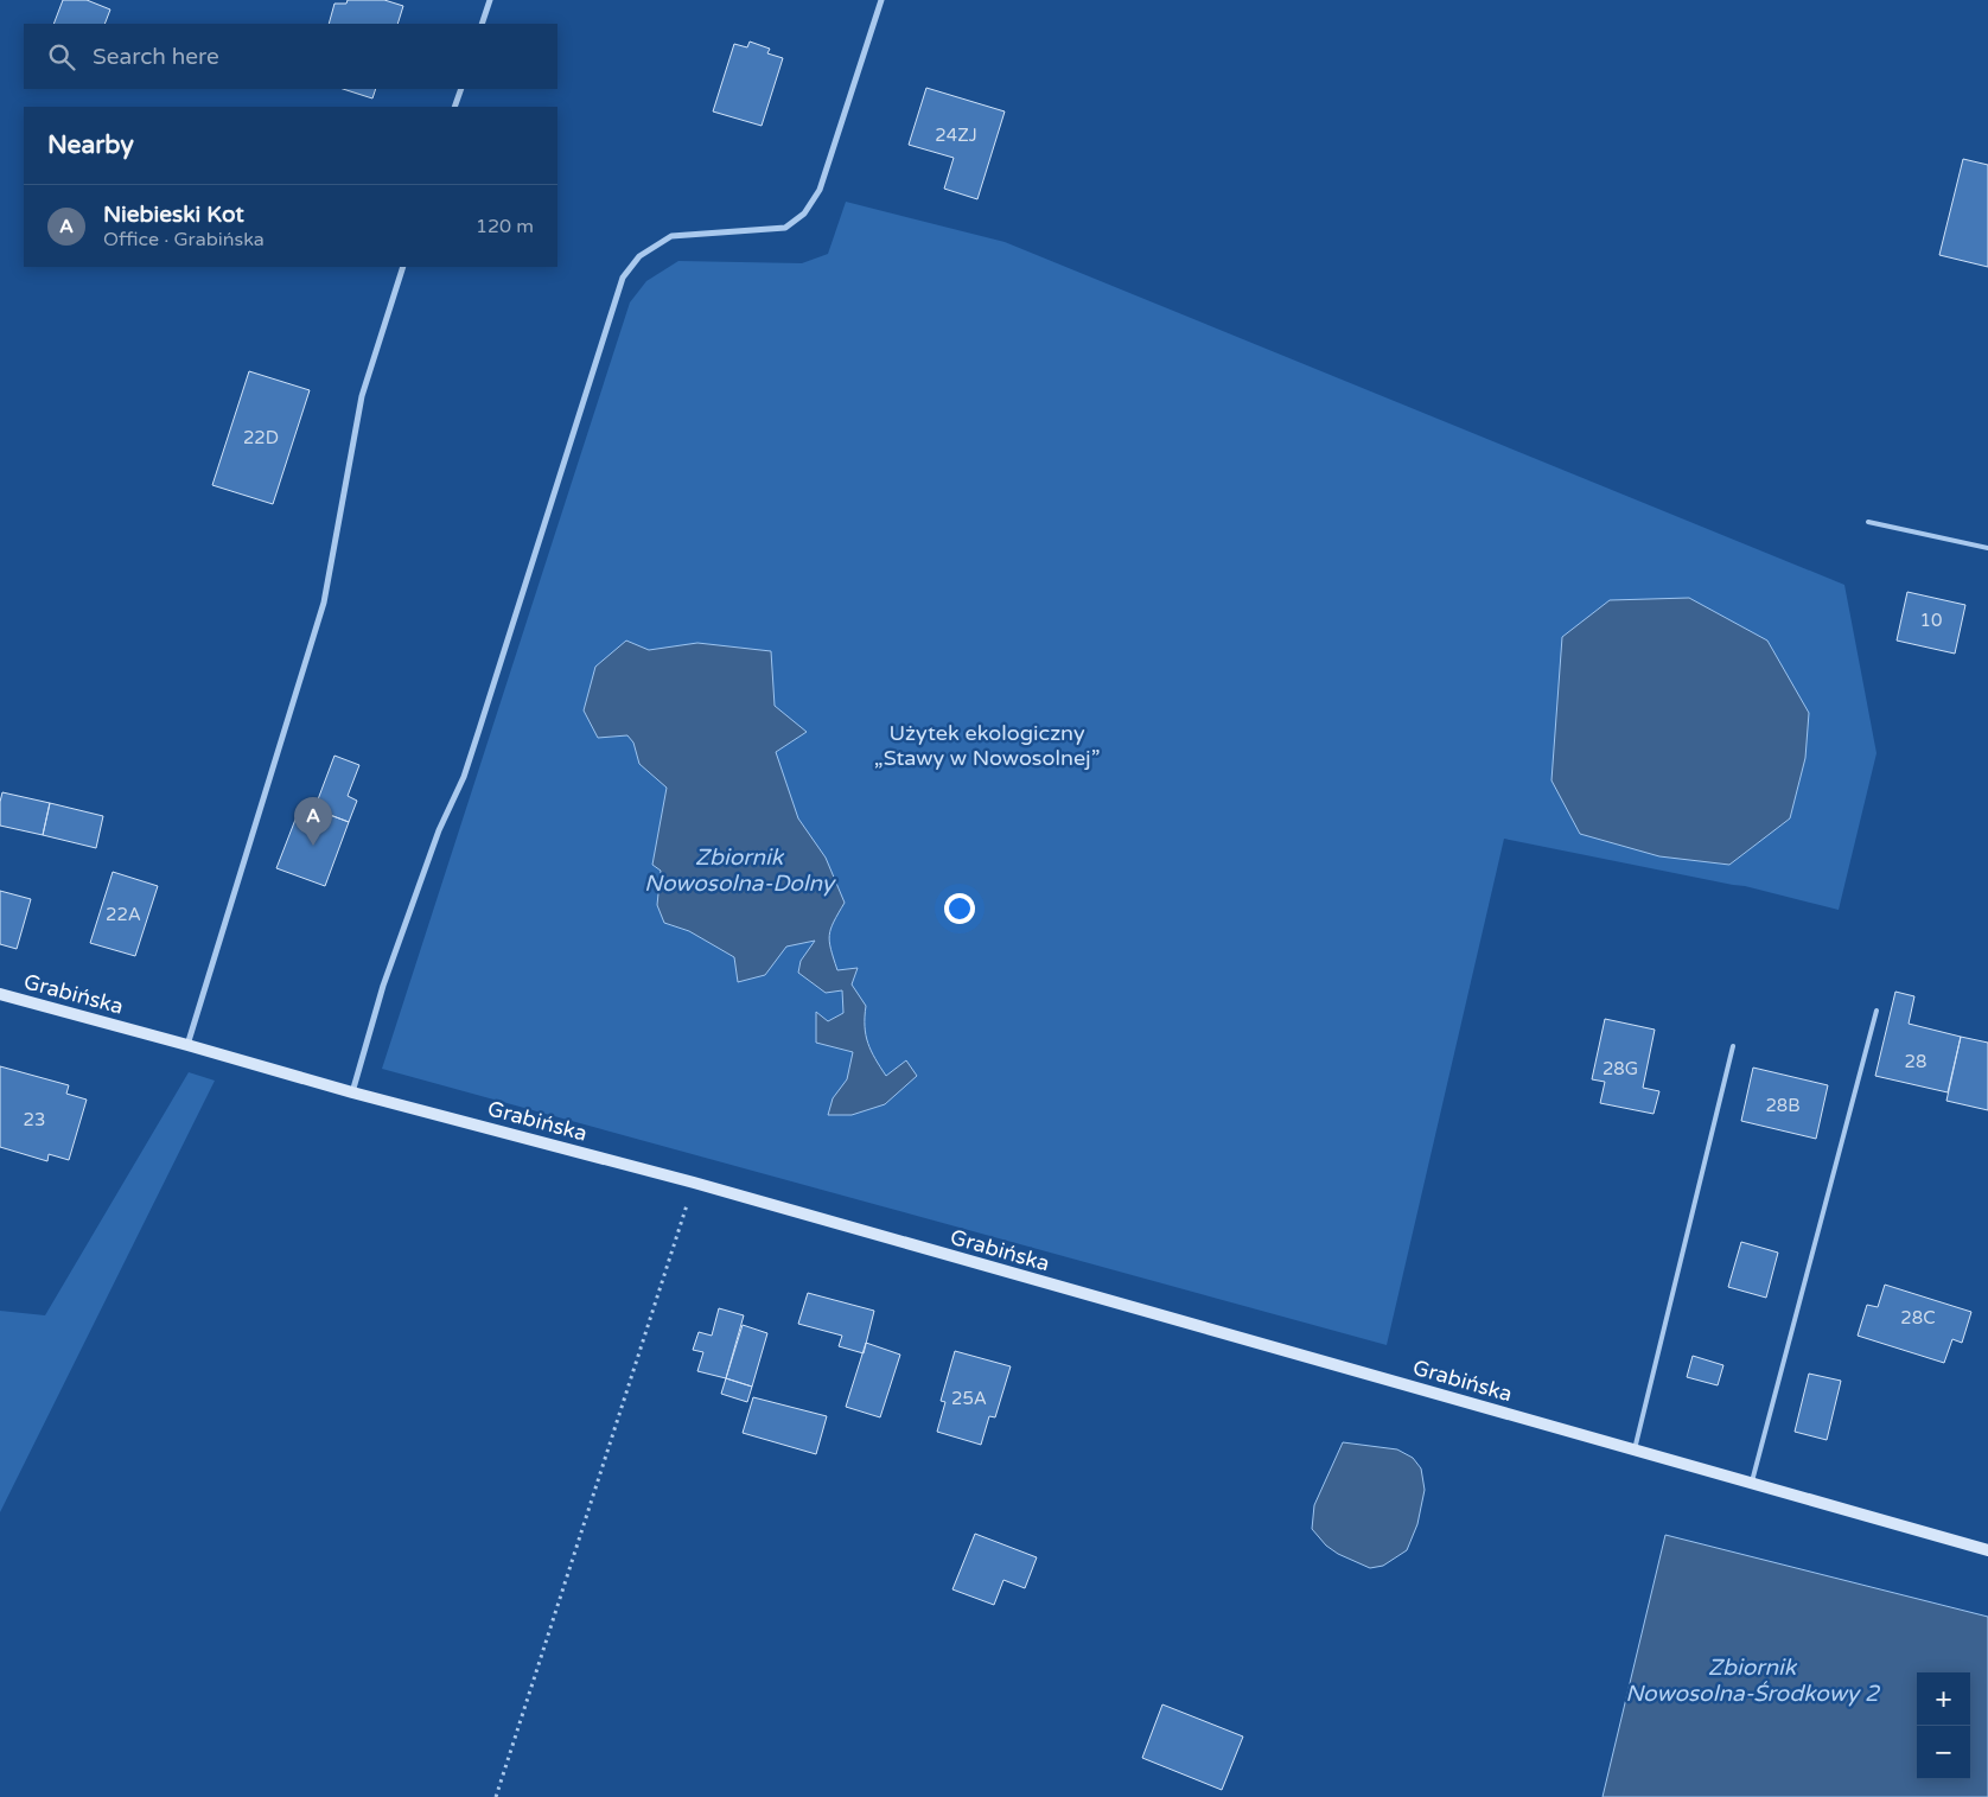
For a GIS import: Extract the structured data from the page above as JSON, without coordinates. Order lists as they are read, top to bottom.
{
  "streets": {
    "street": ["Grabińska"]
  },
  "water": ["Zbiornik Nowosolna-Dolny", "Zbiornik Nowosolna-Środkowy 2"],
  "parks": ["Użytek ekologiczny „Stawy w Nowosolnej”"],
  "house_numbers": [
    "24ZJ",
    "22D",
    "10",
    "22A",
    "28",
    "28G",
    "28B",
    "23",
    "28C",
    "25A"
  ],
  "page": {
    "search": "Search here",
    "heading": "Nearby",
    "list": [
      {
        "mark": "A",
        "name": "Niebieski Kot",
        "note": "Office · Grabińska",
        "value": "120 m"
      }
    ],
    "pins": "A",
    "map_buttons": ["+", "−"]
  }
}
